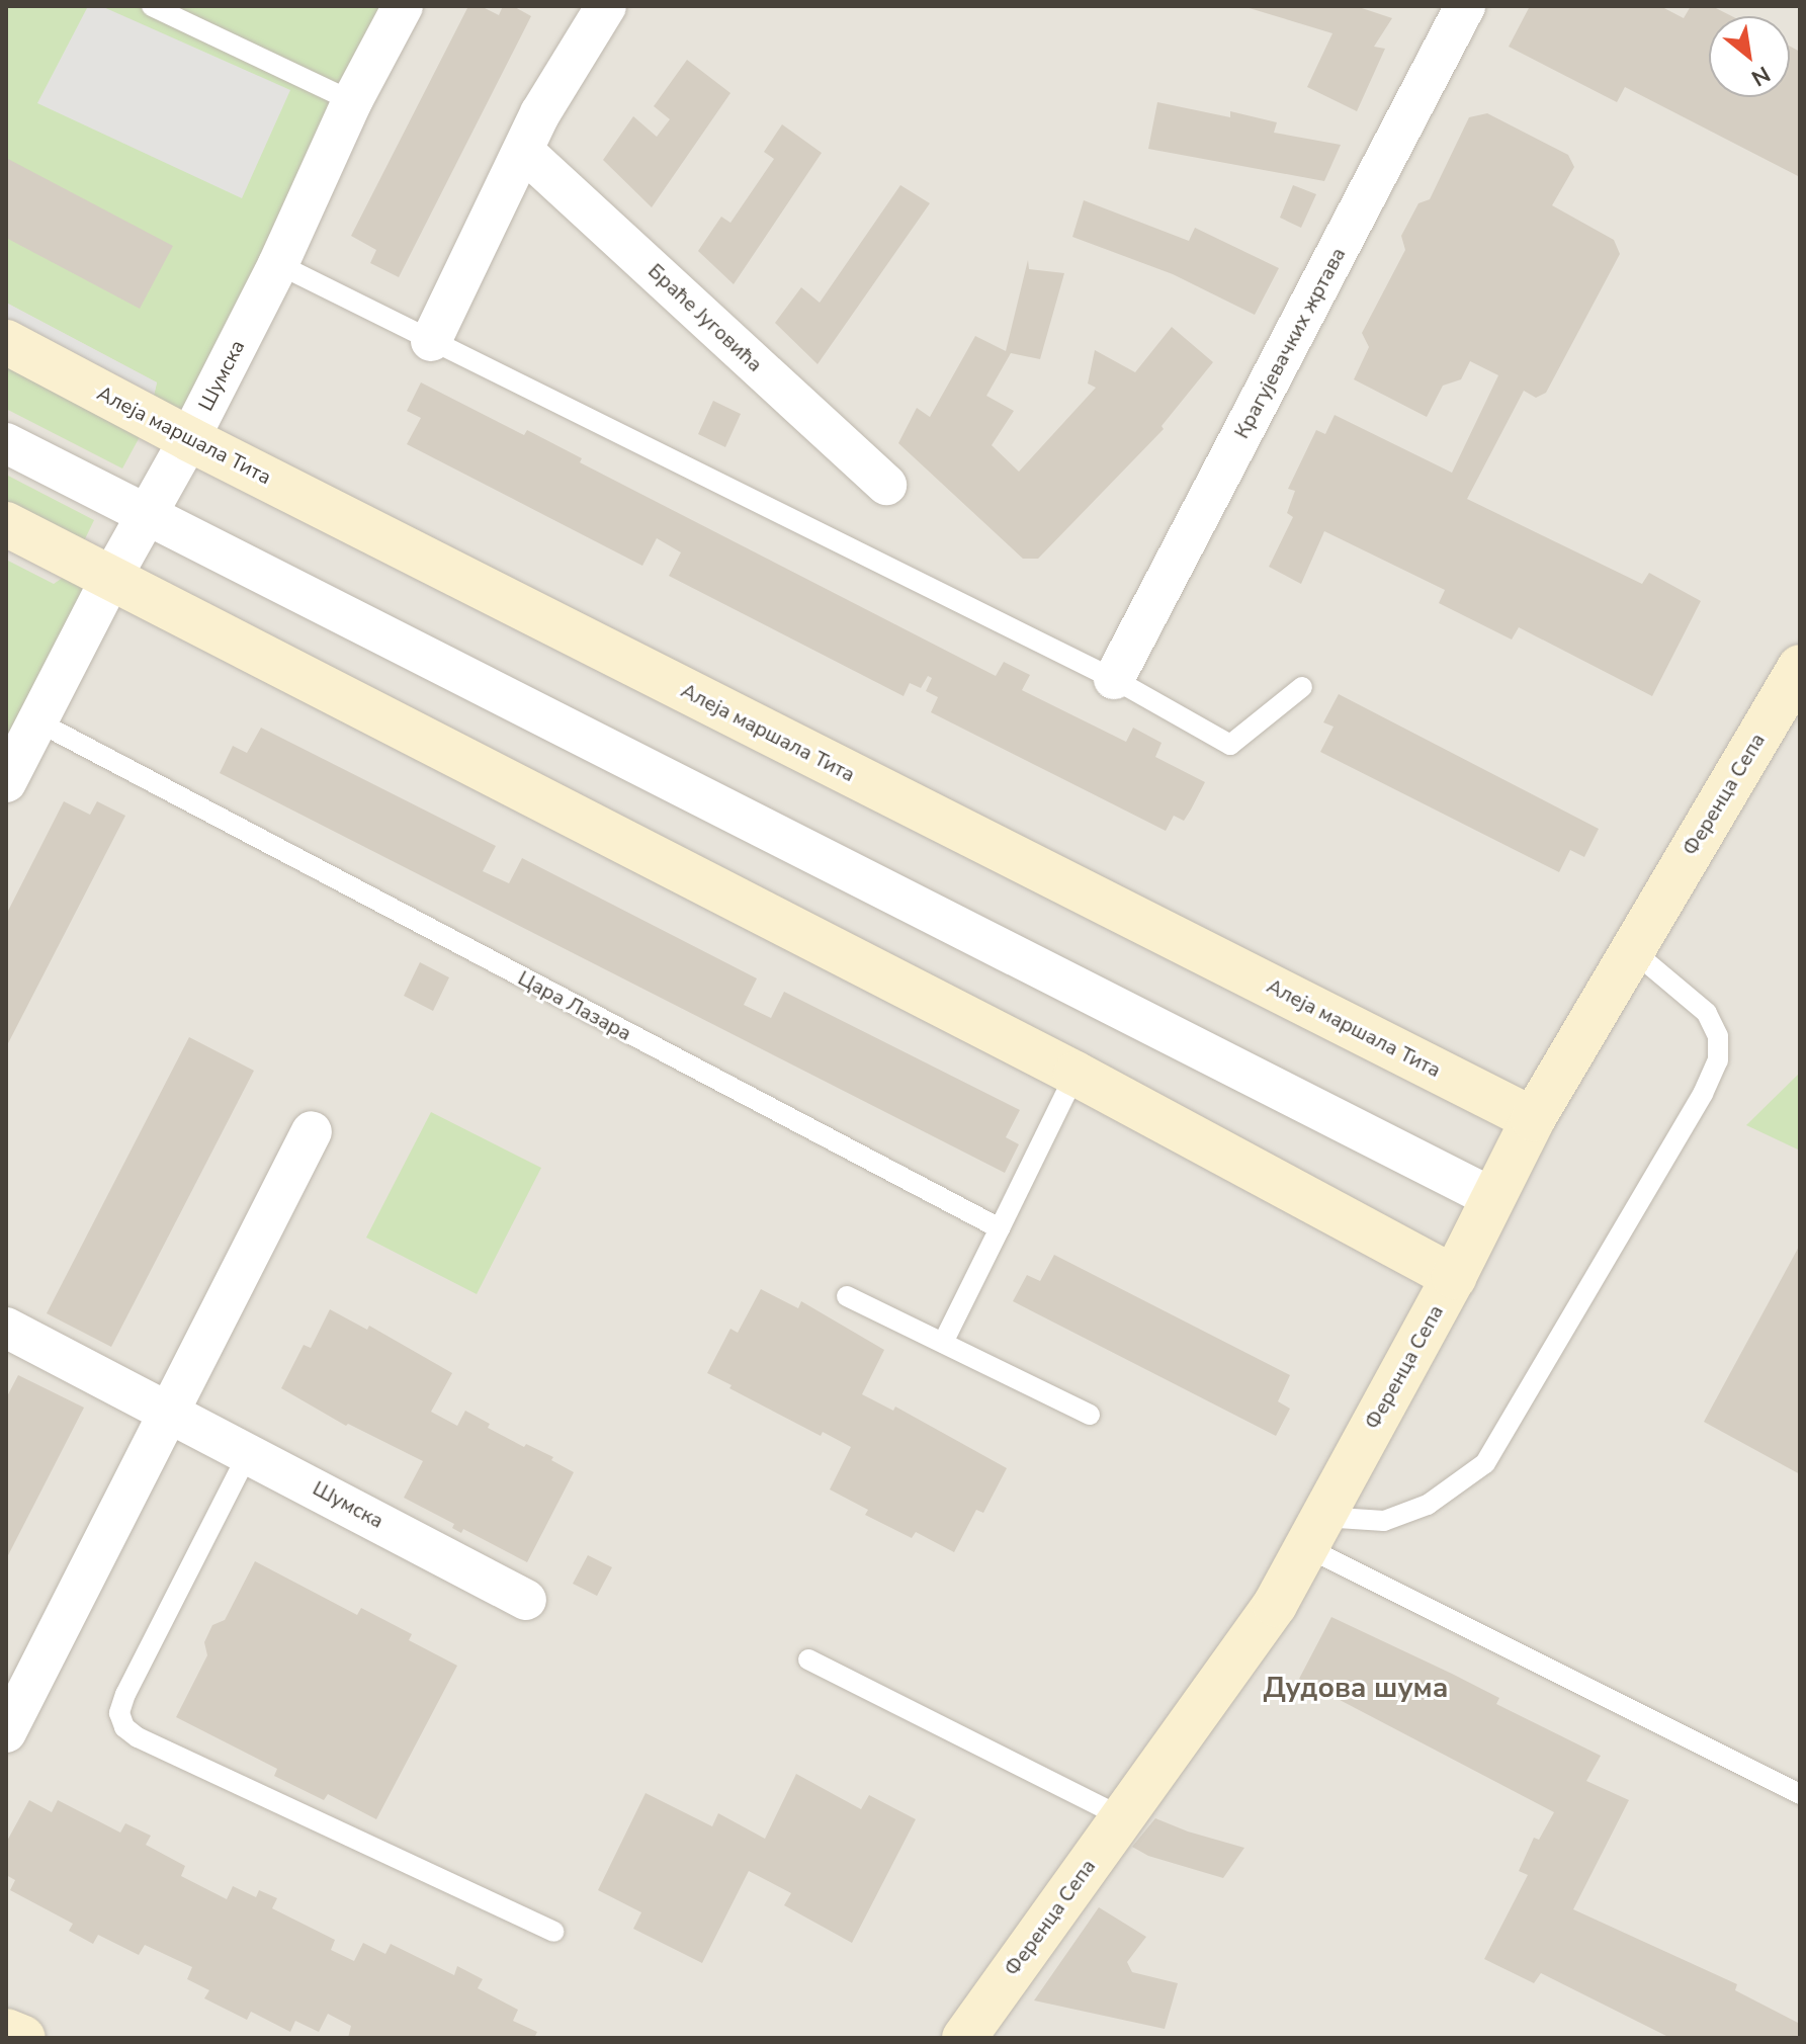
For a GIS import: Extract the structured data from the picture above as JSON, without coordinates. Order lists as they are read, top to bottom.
{
  "streets": {
    "street": [
      "Браће Југовића",
      "Крагујевачких жртава",
      "Шумска",
      "Алеја маршала Тита",
      "Ференца Сепа"
    ],
    "lane": ["Цара Лазара"]
  },
  "crossings": [
    ["Шумска", "Алеја маршала Тита"],
    ["Шумска", "Цара Лазара"],
    ["Алеја маршала Тита", "Ференца Сепа"]
  ],
  "districts": ["Дудова шума"],
  "north": "bottom right"
}
